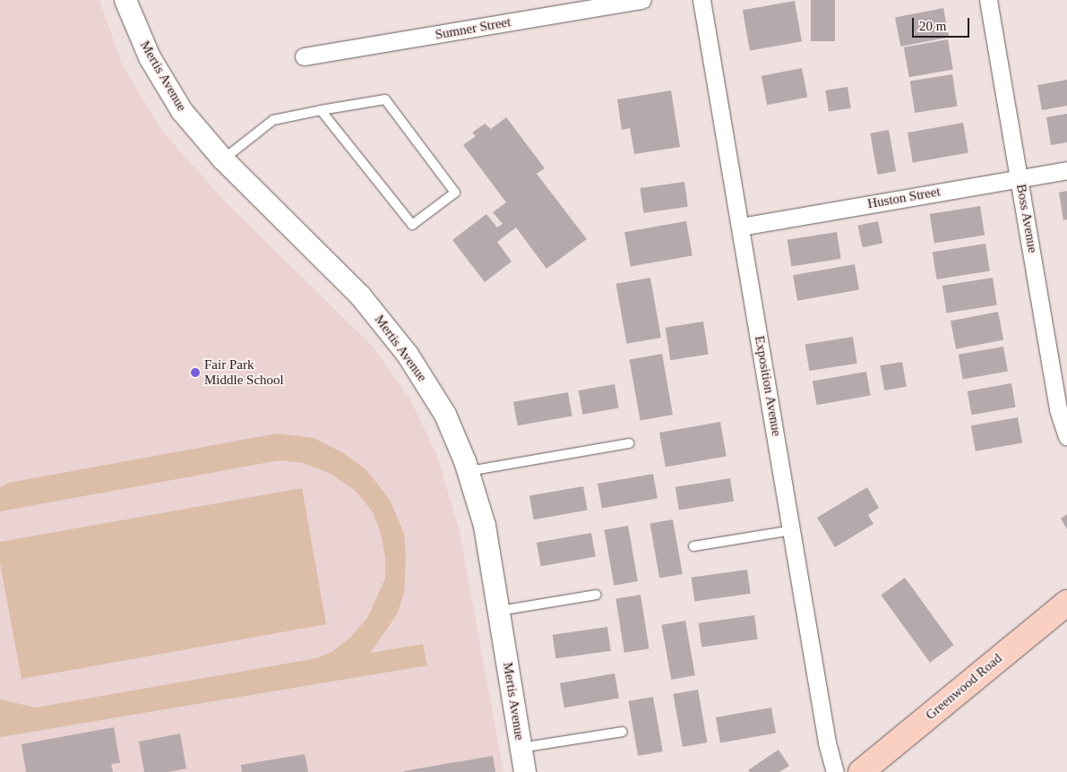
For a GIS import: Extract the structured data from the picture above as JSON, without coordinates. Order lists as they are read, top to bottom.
{
  "streets": {
    "main road": ["Greenwood Road"],
    "street": [
      "Sumner Street",
      "Mertis Avenue",
      "Huston Street",
      "Boss Avenue",
      "Exposition Avenue"
    ]
  },
  "crossings": [
    ["Huston Street", "Boss Avenue"],
    ["Huston Street", "Exposition Avenue"]
  ],
  "places": ["Fair Park Middle School"],
  "scale_bar": "20 m"
}
